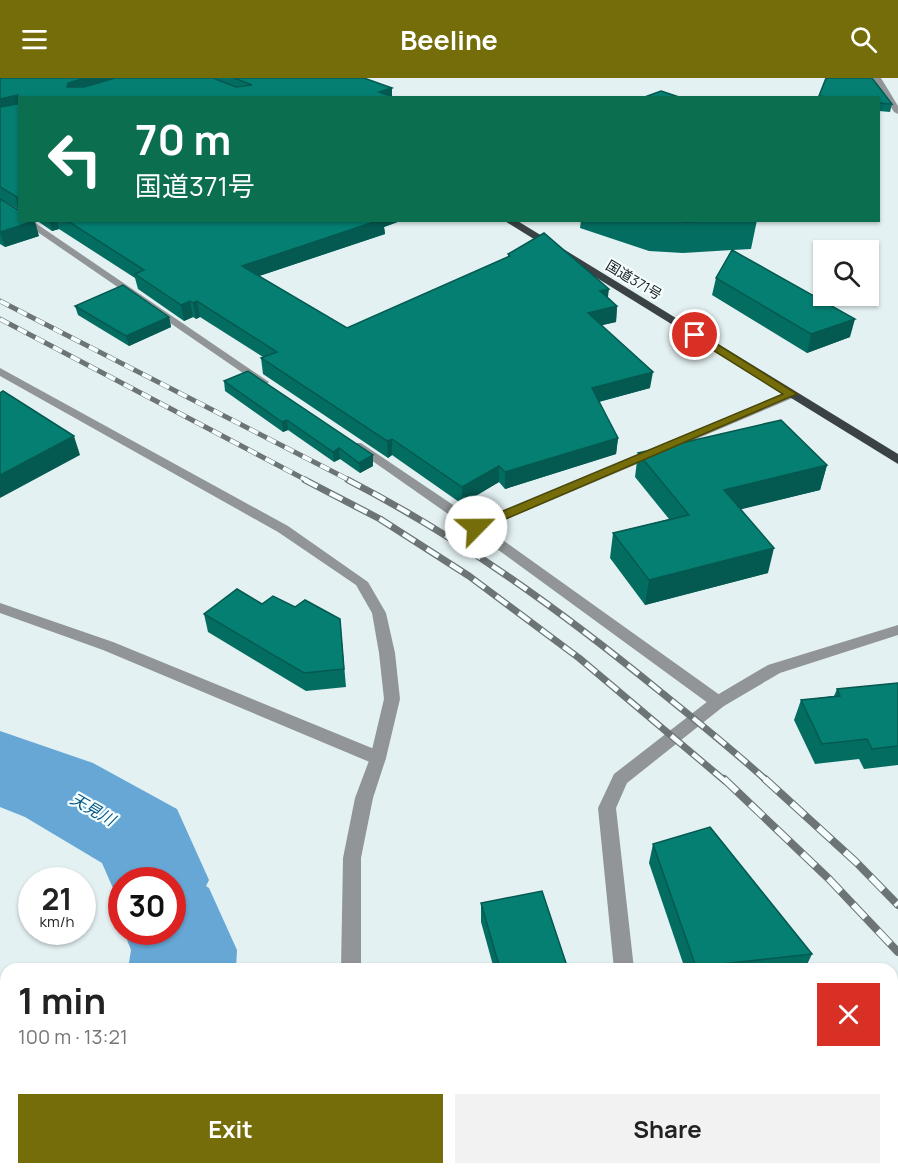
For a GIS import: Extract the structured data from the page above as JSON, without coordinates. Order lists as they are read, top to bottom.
{
  "streets": {
    "highway": ["国道371号"]
  },
  "water": ["天見川"],
  "page": {
    "header": "Beeline",
    "turn": ["70 m", "国道371号"],
    "speed": "21 km/h",
    "limit": "30",
    "heading": ["1 min", "100 m · 13:21"],
    "buttons": ["Exit", "Share"]
  }
}
